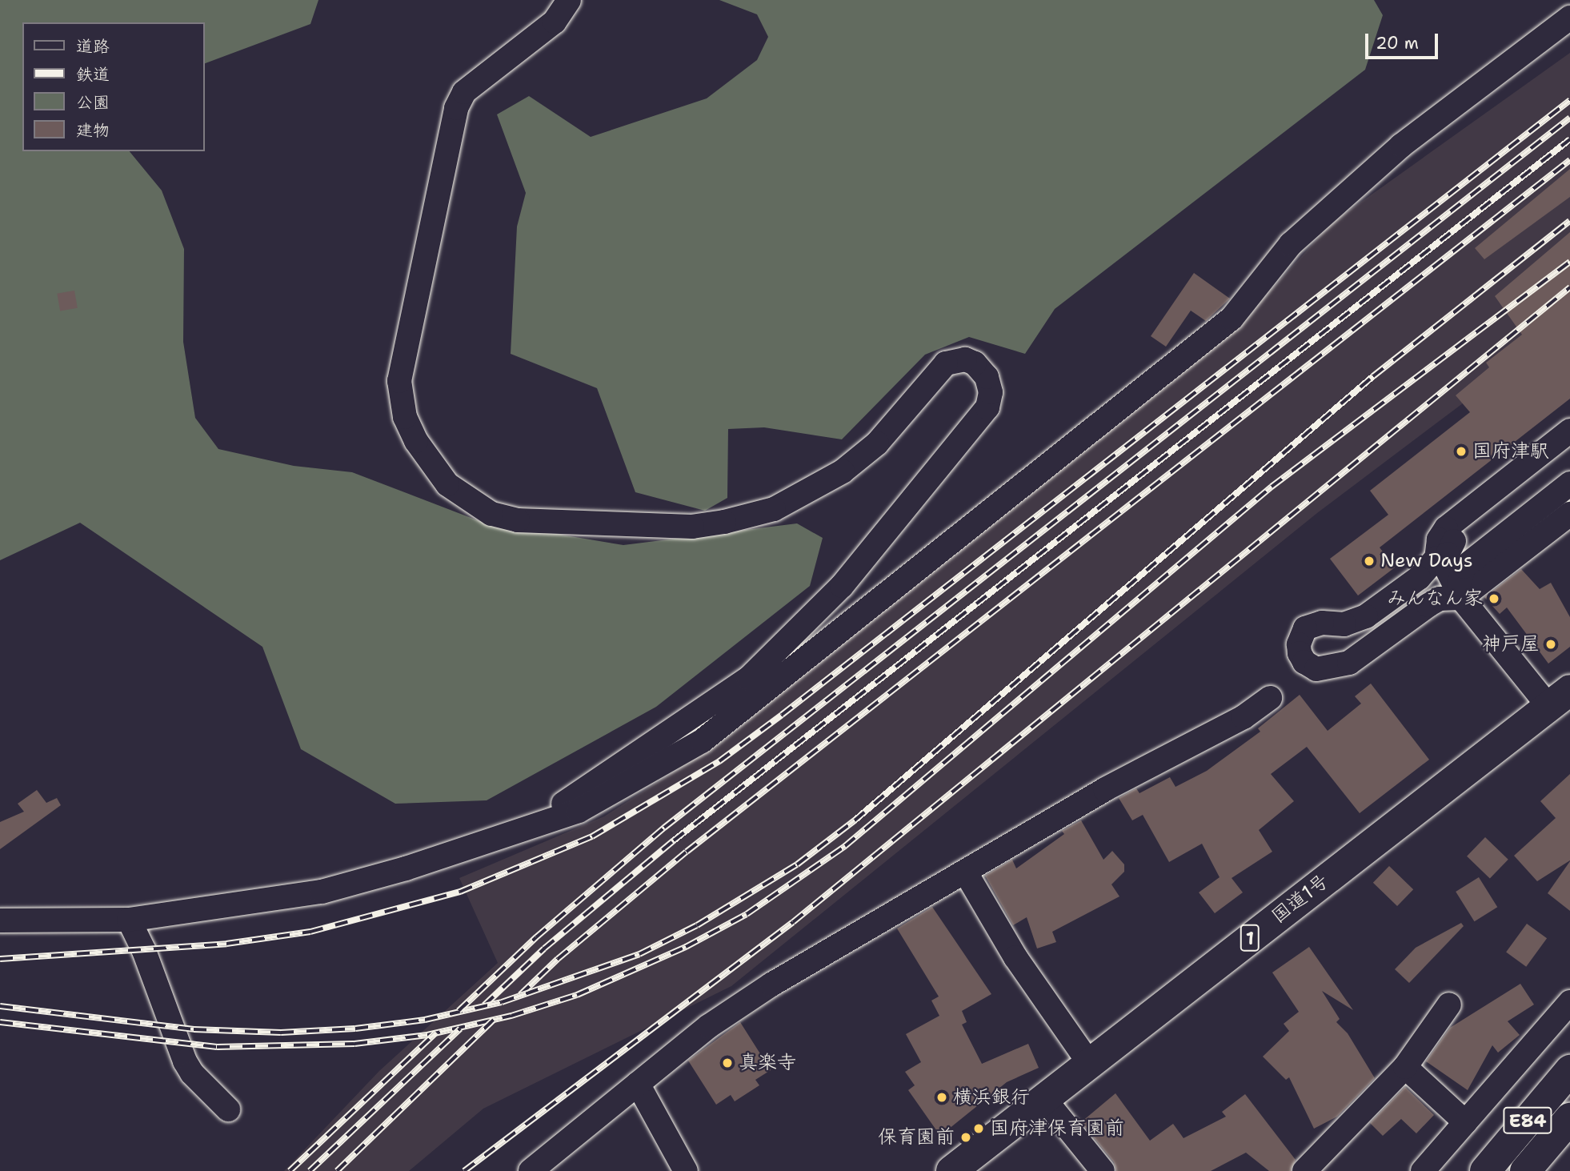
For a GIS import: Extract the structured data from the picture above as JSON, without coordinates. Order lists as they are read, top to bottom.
{
  "streets": {
    "highway": ["国道1号", "1", "E84"]
  },
  "places": [
    "国府津駅",
    "New Days",
    "みんなん家",
    "神戸屋",
    "真楽寺",
    "横浜銀行",
    "国府津保育園前",
    "保育園前"
  ],
  "legend": [
    "道路",
    "鉄道",
    "公園",
    "建物"
  ],
  "scale_bar": "20 m"
}
